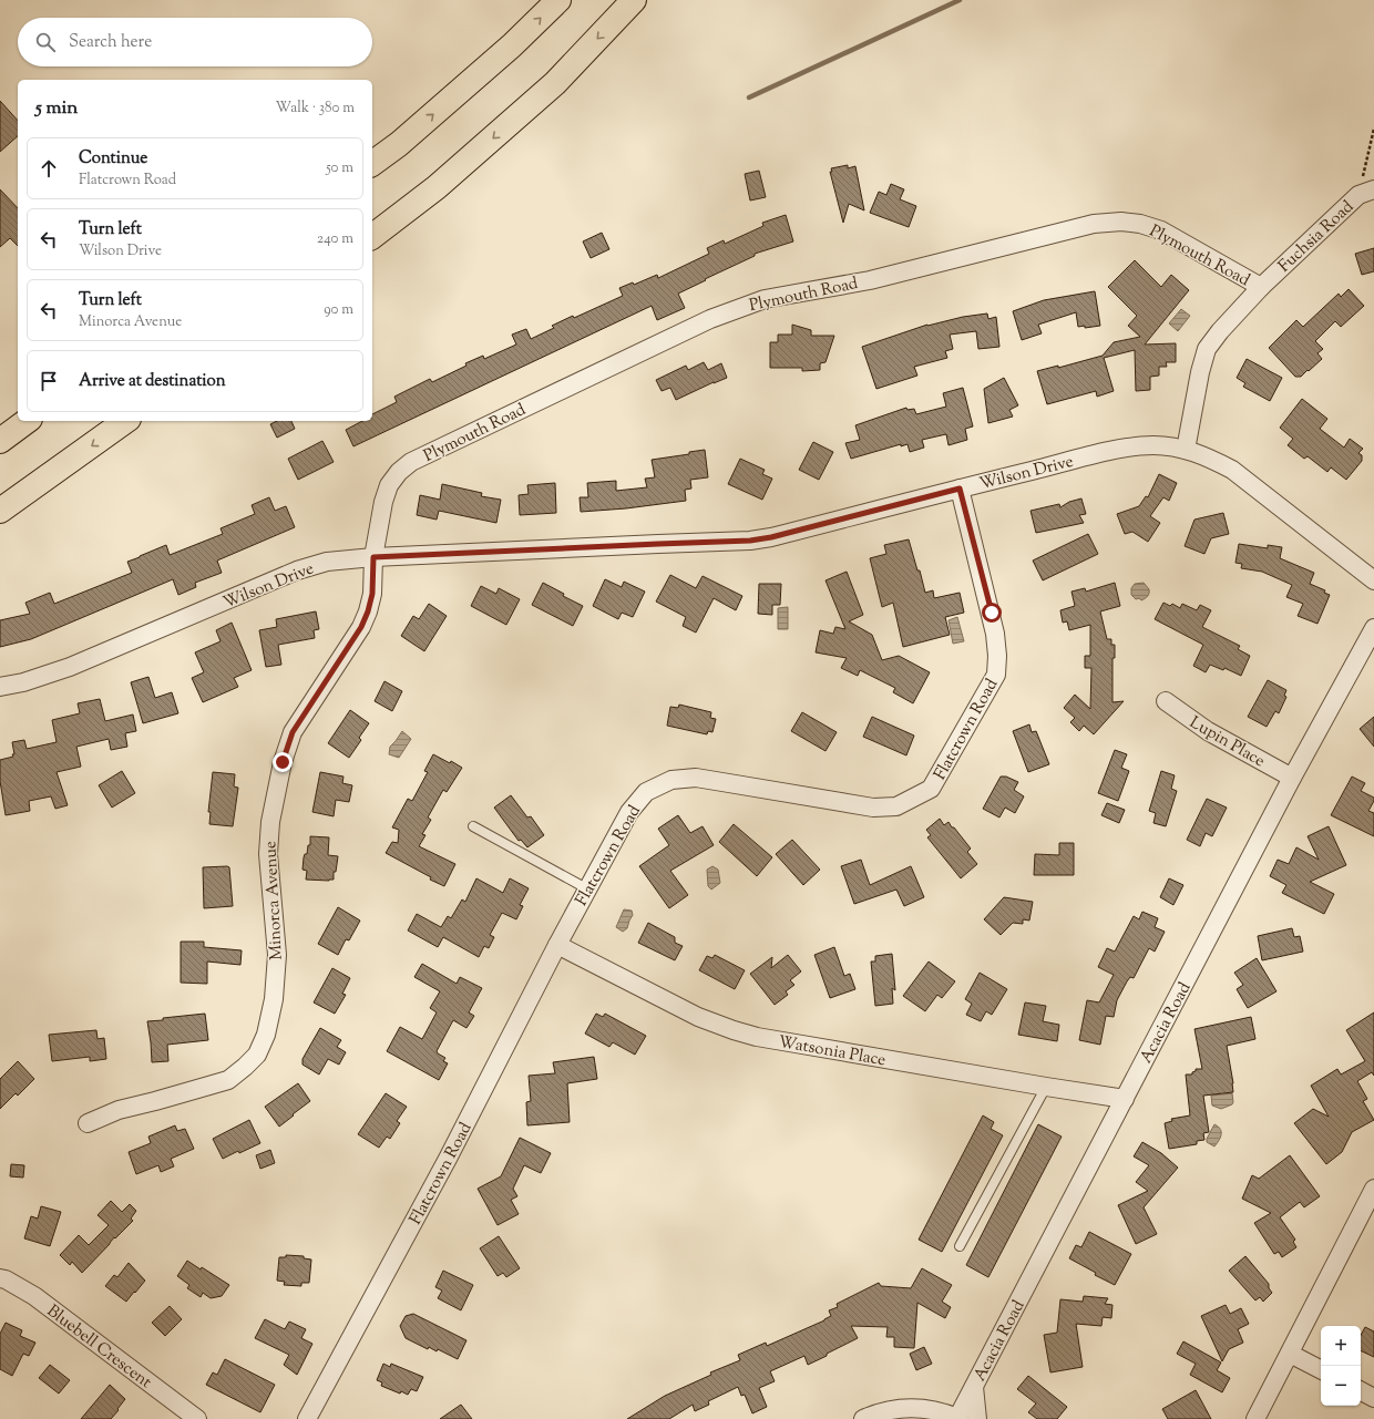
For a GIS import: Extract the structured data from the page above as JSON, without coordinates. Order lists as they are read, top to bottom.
{
  "streets": {
    "street": [
      "Fuchsia Road",
      "Plymouth Road",
      "Wilson Drive",
      "Flatcrown Road",
      "Lupin Place",
      "Minorca Avenue",
      "Acacia Road",
      "Watsonia Place",
      "Bluebell Crescent"
    ]
  },
  "crossings": [
    ["Fuchsia Road", "Plymouth Road"],
    ["Fuchsia Road", "Wilson Drive"],
    ["Plymouth Road", "Wilson Drive"],
    ["Plymouth Road", "Minorca Avenue"],
    ["Wilson Drive", "Flatcrown Road"],
    ["Wilson Drive", "Minorca Avenue"],
    ["Flatcrown Road", "Watsonia Place"],
    ["Lupin Place", "Acacia Road"],
    ["Acacia Road", "Watsonia Place"]
  ],
  "page": {
    "search": "Search here",
    "heading": ["5 min", "Walk · 380 m"],
    "list": [
      ["Continue", "Flatcrown Road", "50 m"],
      ["Turn left", "Wilson Drive", "240 m"],
      ["Turn left", "Minorca Avenue", "90 m"],
      "Arrive at destination"
    ],
    "map_buttons": ["+", "−"]
  }
}
